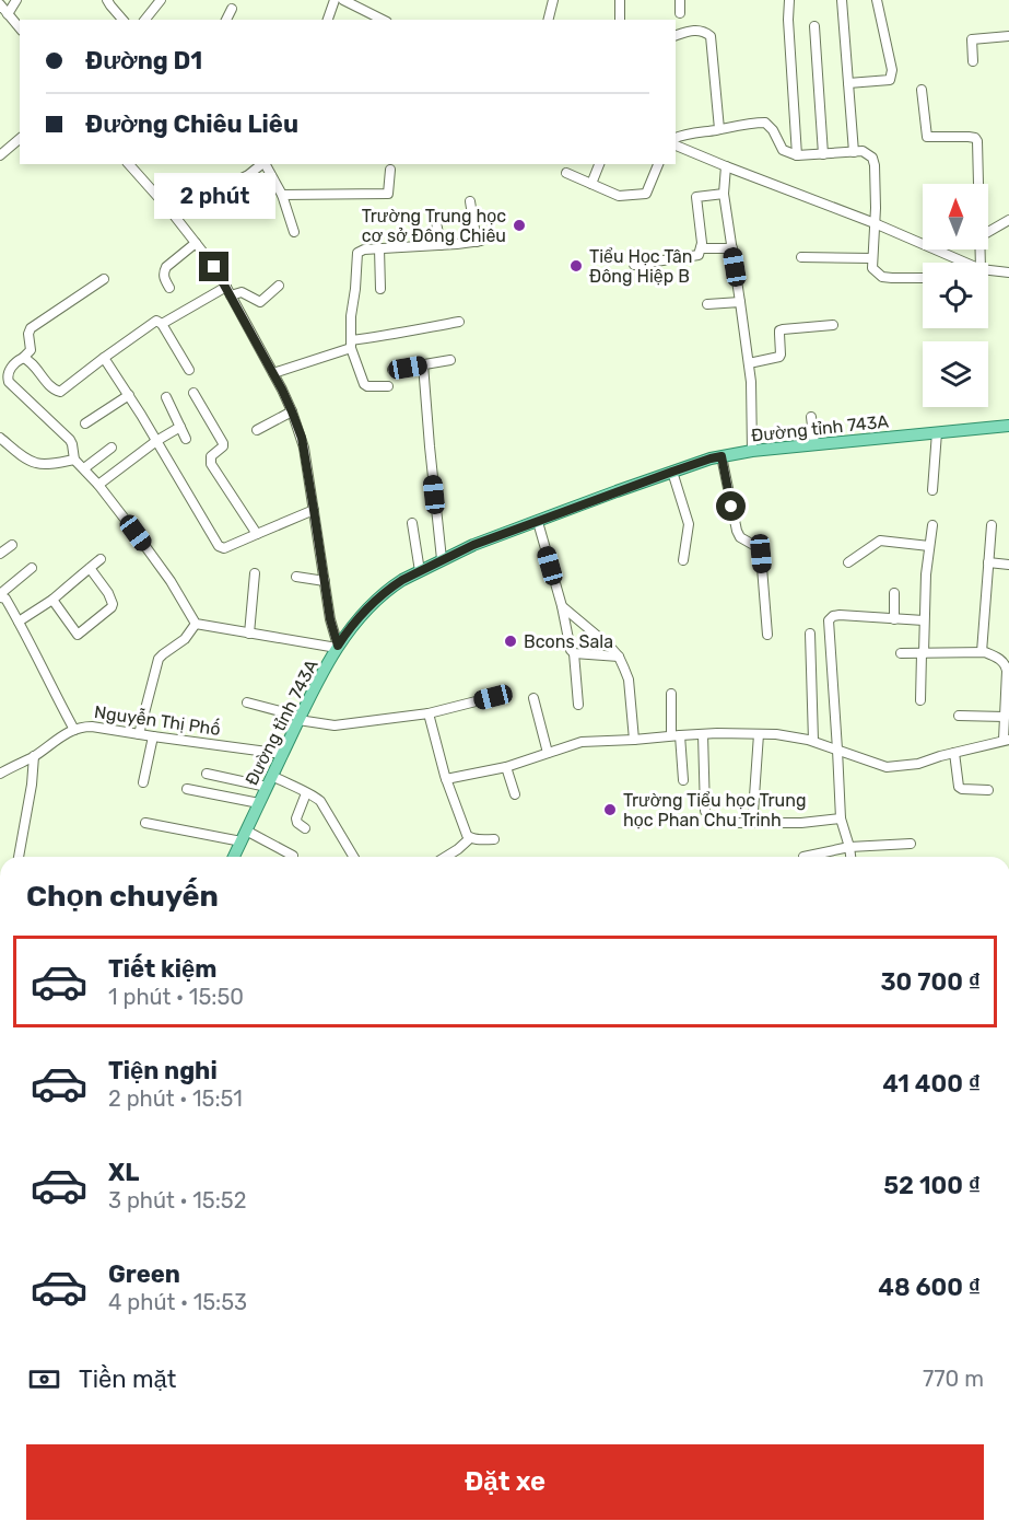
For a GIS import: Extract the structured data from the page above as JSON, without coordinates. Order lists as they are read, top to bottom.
{
  "streets": {
    "main road": ["Đường tỉnh 743A"],
    "street": ["Nguyễn Thị Phố"]
  },
  "crossings": [
    ["Đường tỉnh 743A", "Nguyễn Thị Phố"]
  ],
  "places": [
    "Trường Trung học cơ sở Đông Chiêu",
    "Tiểu Học Tân Đông Hiệp B",
    "Bcons Sala",
    "Trường Tiểu học Trung học Phan Chu Trinh"
  ],
  "north": "top",
  "page": {
    "banner": ["Đường D1", "Đường Chiêu Liêu"],
    "bubble": "2 phút",
    "heading": "Chọn chuyến",
    "list": [
      {
        "name": "Tiết kiệm",
        "note": "1 phút · 15:50",
        "value": "30 700 ₫"
      },
      {
        "name": "Tiện nghi",
        "note": "2 phút · 15:51",
        "value": "41 400 ₫"
      },
      {
        "name": "XL",
        "note": "3 phút · 15:52",
        "value": "52 100 ₫"
      },
      {
        "name": "Green",
        "note": "4 phút · 15:53",
        "value": "48 600 ₫"
      }
    ],
    "pay": ["Tiền mặt", "770 m"],
    "buttons": "Đặt xe"
  }
}
